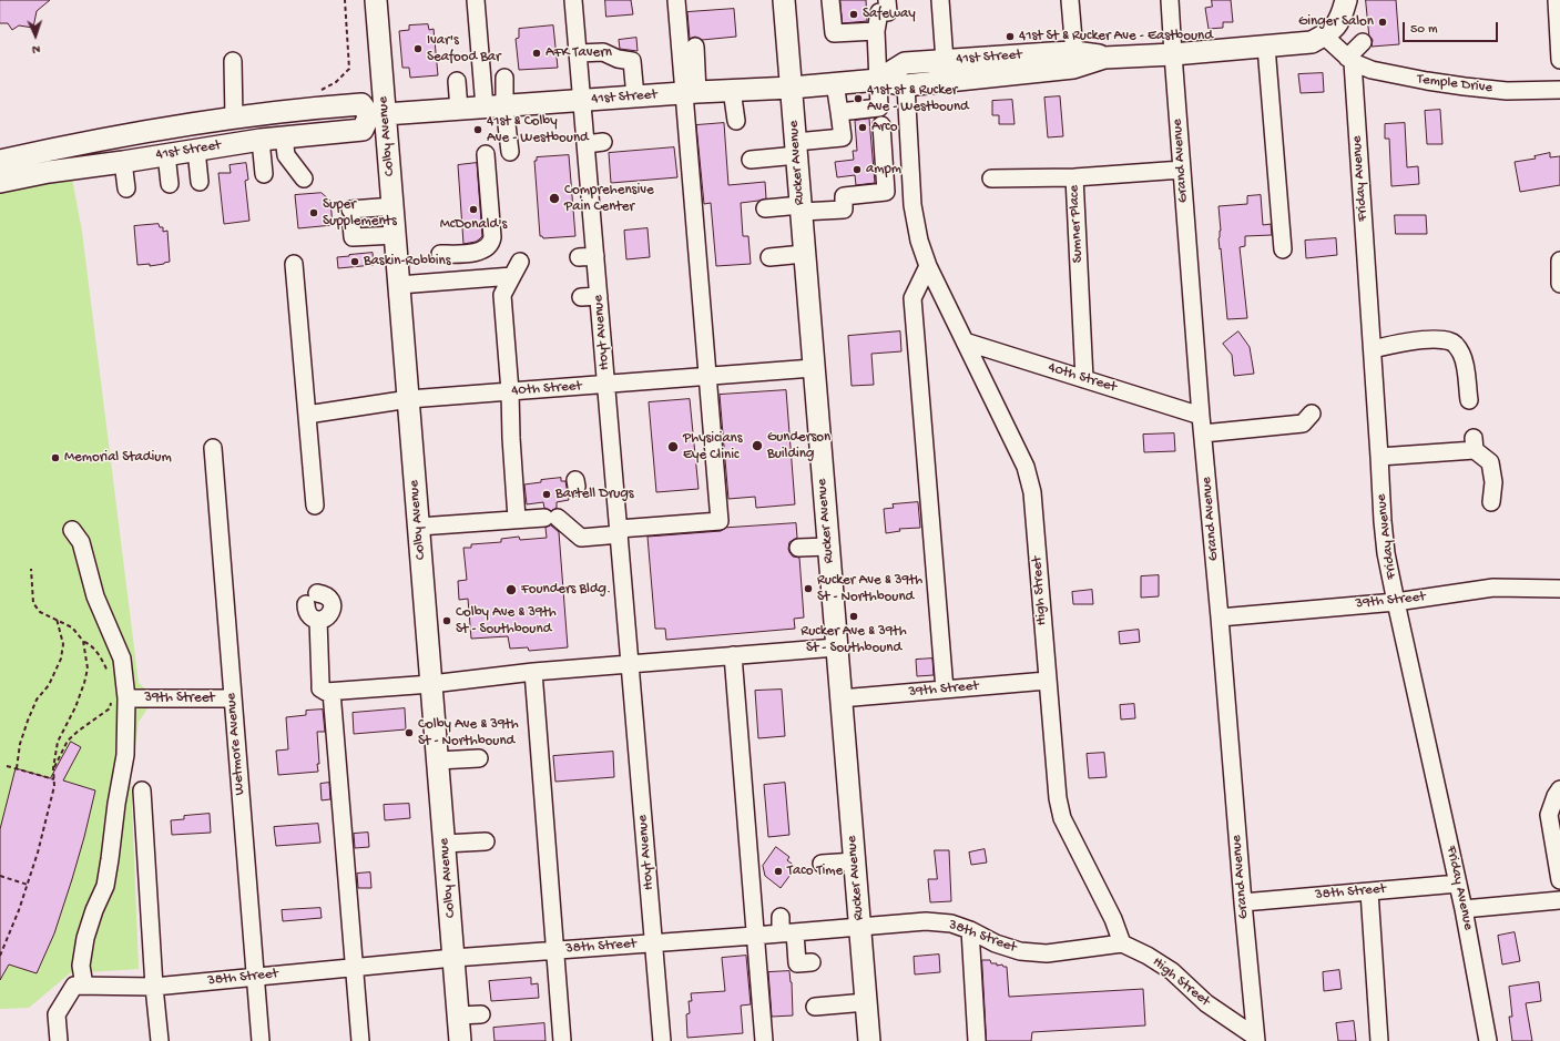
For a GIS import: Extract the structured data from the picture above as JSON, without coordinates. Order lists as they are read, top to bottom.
{
  "streets": {
    "main road": ["41st Street", "Colby Avenue", "Rucker Avenue"],
    "street": [
      "Temple Drive",
      "Grand Avenue",
      "Friday Avenue",
      "Sumner Place",
      "Hoyt Avenue",
      "40th Street",
      "High Street",
      "39th Street",
      "Wetmore Avenue",
      "38th Street"
    ]
  },
  "crossings": [
    ["41st Street", "Colby Avenue"],
    ["41st Street", "Grand Avenue"],
    ["41st Street", "Rucker Avenue"],
    ["41st Street", "Hoyt Avenue"],
    ["41st Street", "High Street"],
    ["Temple Drive", "Friday Avenue"],
    ["Colby Avenue", "40th Street"],
    ["Colby Avenue", "38th Street"],
    ["Grand Avenue", "Sumner Place"],
    ["Grand Avenue", "40th Street"],
    ["Grand Avenue", "High Street"],
    ["Grand Avenue", "39th Street"],
    ["Grand Avenue", "38th Street"],
    ["Rucker Avenue", "40th Street"],
    ["Rucker Avenue", "39th Street"],
    ["Rucker Avenue", "38th Street"],
    ["Friday Avenue", "39th Street"],
    ["Friday Avenue", "38th Street"],
    ["Sumner Place", "40th Street"],
    ["Hoyt Avenue", "40th Street"],
    ["Hoyt Avenue", "38th Street"],
    ["40th Street", "High Street"],
    ["High Street", "39th Street"],
    ["High Street", "38th Street"],
    ["39th Street", "Wetmore Avenue"],
    ["Wetmore Avenue", "38th Street"]
  ],
  "places": [
    "Safeway",
    "Ginger Salon",
    "41st St & Rucker Ave - Eastbound",
    "Ivar's Seafood Bar",
    "AFK Tavern",
    "41st st & Rucker Ave - Westbound",
    "Arco",
    "41st & Colby Ave - Westbound",
    "ampm",
    "Comprehensive Pain Center",
    "McDonald's",
    "Super Supplements",
    "Baskin-Robbins",
    "Gunderson Building",
    "Physicians Eye Clinic",
    "Memorial Stadium",
    "Bartell Drugs",
    "Rucker Ave & 39th St - Northbound",
    "Founders Bldg.",
    "Rucker Ave & 39th St - Southbound",
    "Colby Ave & 39th St - Southbound",
    "Colby Ave & 39th St - Northbound",
    "Taco Time"
  ],
  "scale_bar": "50 m",
  "north": "bottom"
}
